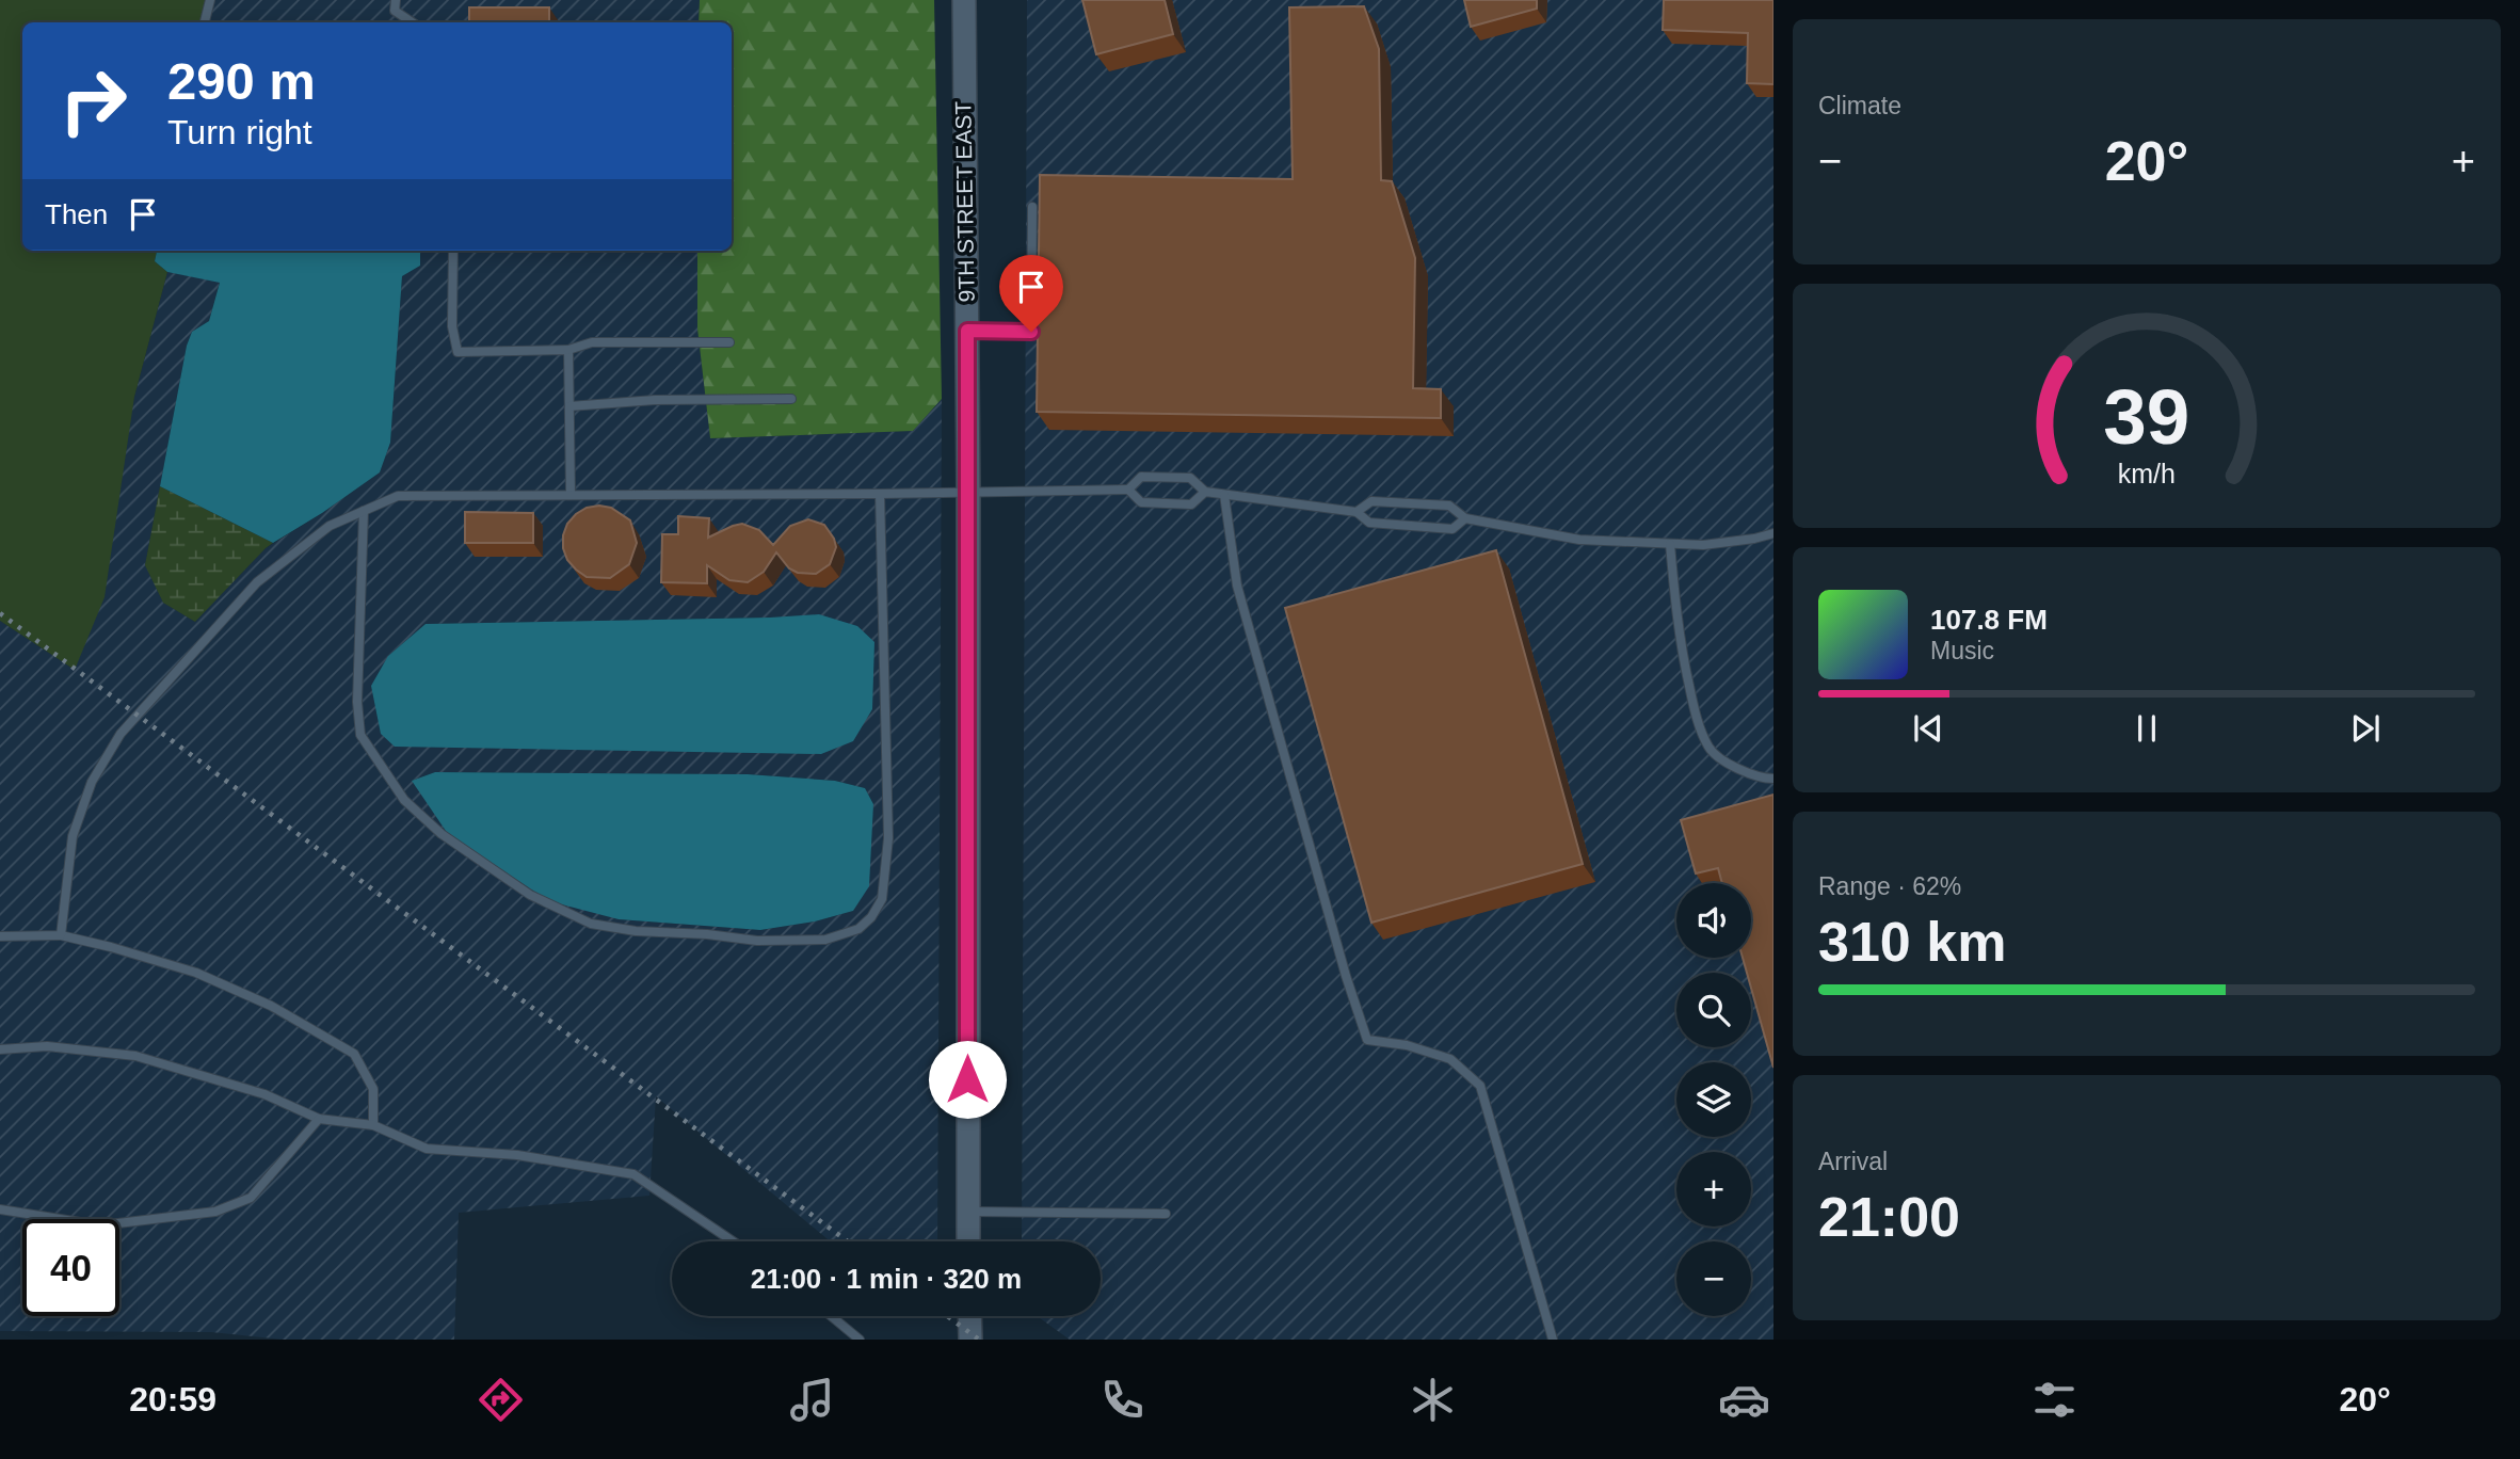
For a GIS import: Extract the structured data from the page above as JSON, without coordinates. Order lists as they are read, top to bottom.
{
  "streets": {
    "street": ["9TH STREET EAST"]
  },
  "page": {
    "tile": [
      "Climate",
      ["Range · 62%", "310 km"],
      ["Arrival", "21:00"]
    ],
    "turn": ["290 m", "Turn right"],
    "heat": ["−", "20°", "+"],
    "then": "Then",
    "song": ["107.8 FM", "Music"],
    "map_buttons": ["+", "−"],
    "limit": "40",
    "trip": "21:00 · 1 min · 320 m",
    "tabs": ["20:59", "20°"],
    "gauge": ["39", "km/h"]
  }
}
